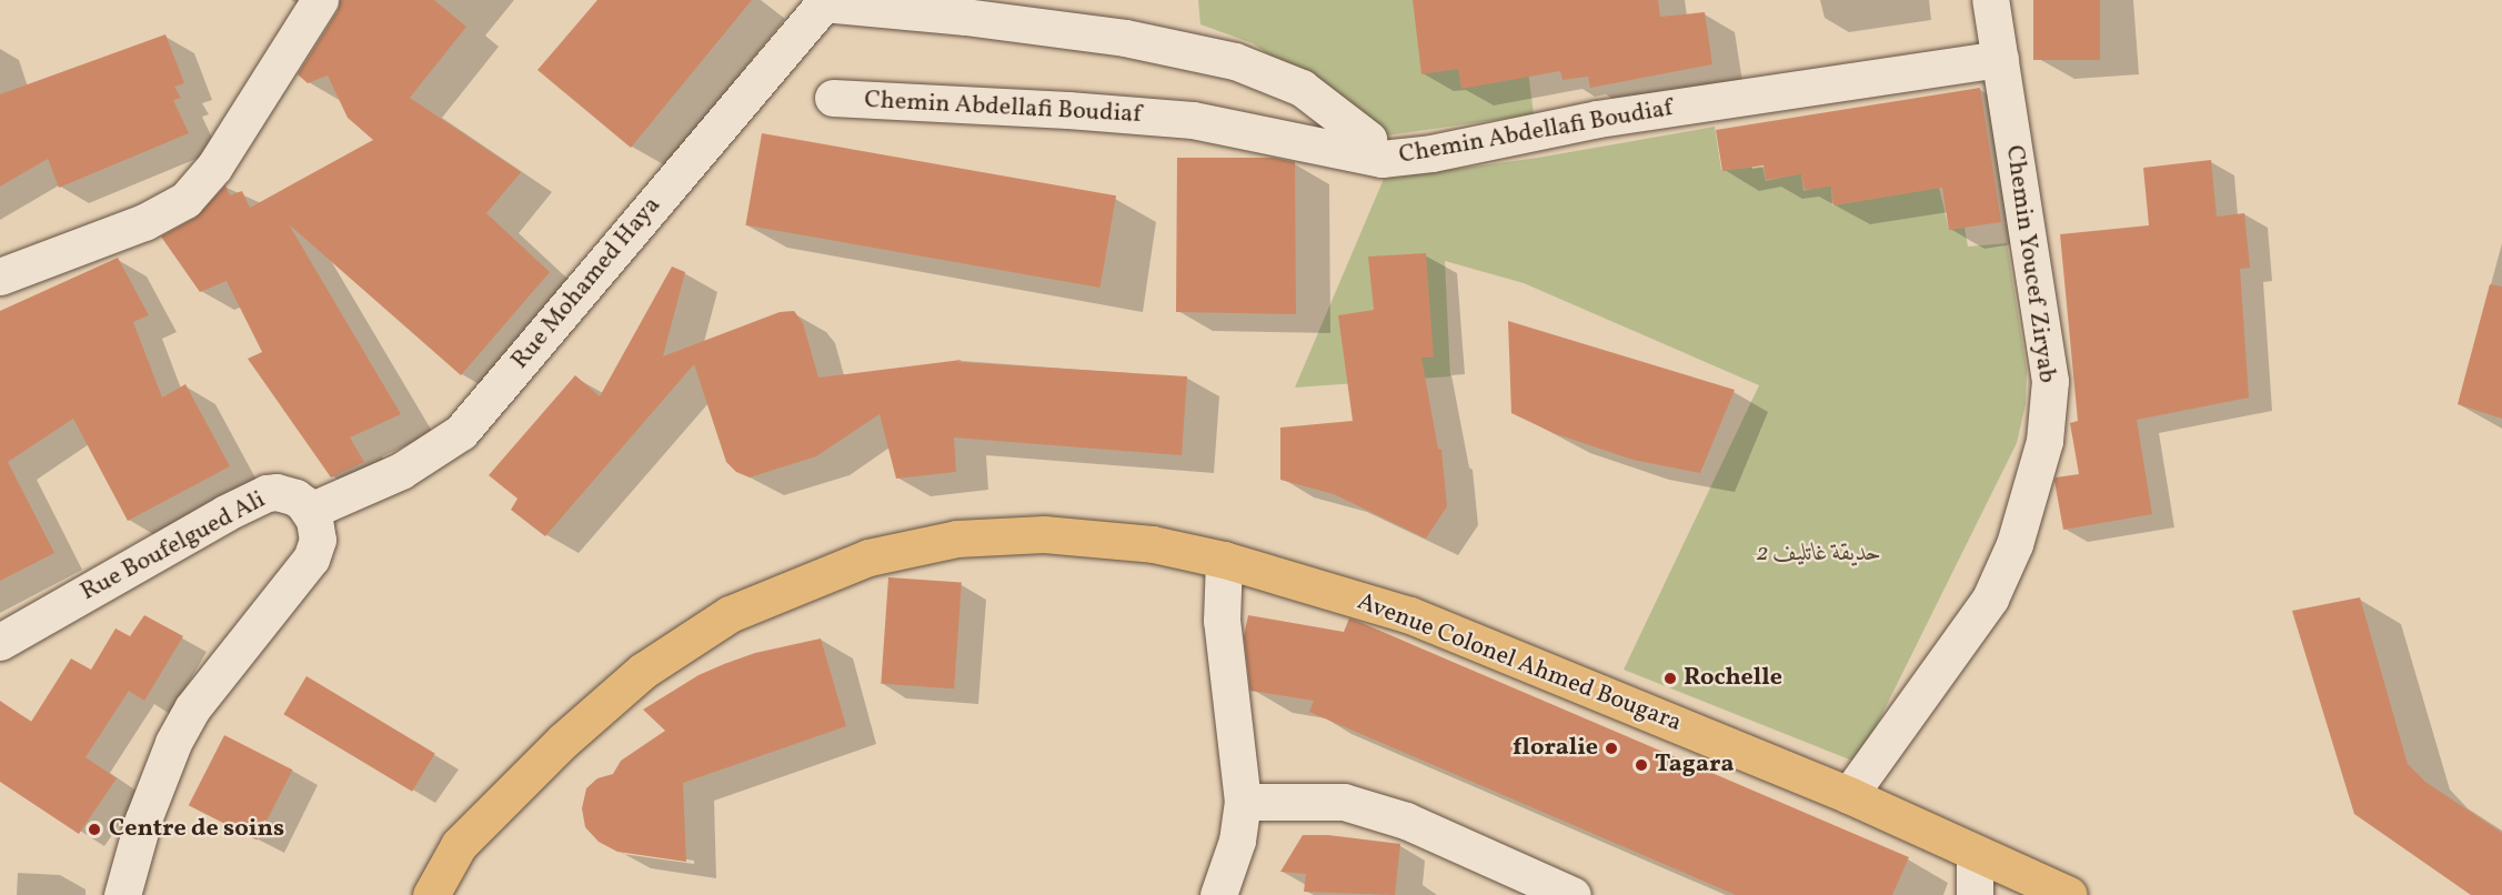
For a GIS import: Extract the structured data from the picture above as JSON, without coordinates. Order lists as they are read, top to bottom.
{
  "streets": {
    "main road": ["Avenue Colonel Ahmed Bougara"],
    "street": [
      "Chemin Abdellafi Boudiaf",
      "Chemin Youcef Ziryab",
      "Rue Mohamed Haya",
      "Rue Boufelgued Ali"
    ]
  },
  "crossings": [
    ["Chemin Abdellafi Boudiaf", "Chemin Youcef Ziryab"],
    ["Chemin Youcef Ziryab", "Avenue Colonel Ahmed Bougara"],
    ["Rue Mohamed Haya", "Rue Boufelgued Ali"]
  ],
  "parks": ["حديقة غاتليف 2"],
  "places": [
    "Rochelle",
    "floralie",
    "Tagara",
    "Centre de soins"
  ]
}
